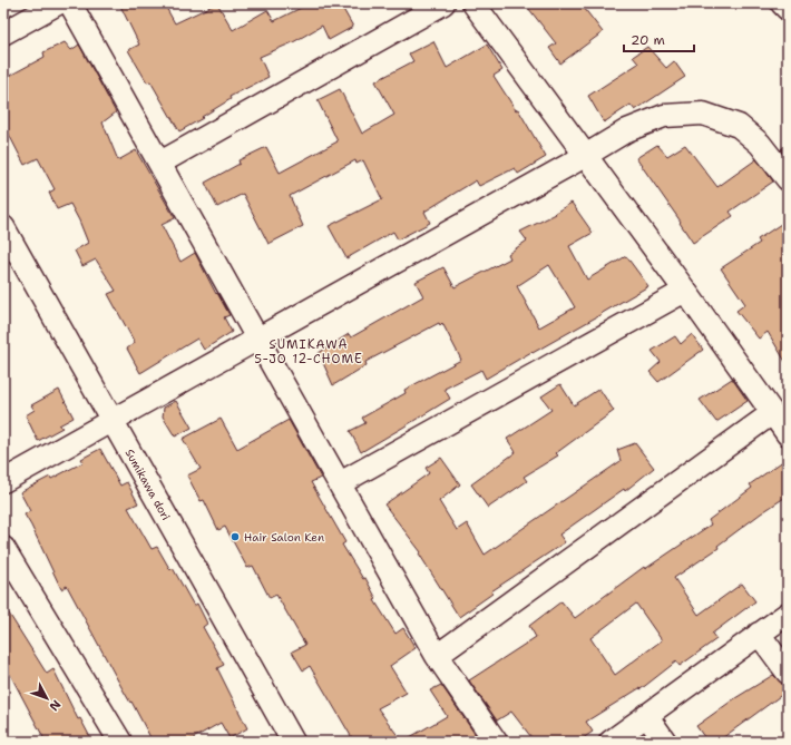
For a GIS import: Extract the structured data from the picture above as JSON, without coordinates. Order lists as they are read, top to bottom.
{
  "streets": {
    "street": ["Sumikawa dori"]
  },
  "districts": ["SUMIKAWA 5-JO 12-CHOME"],
  "places": ["Hair Salon Ken"],
  "scale_bar": "20 m",
  "north": "bottom right"
}
